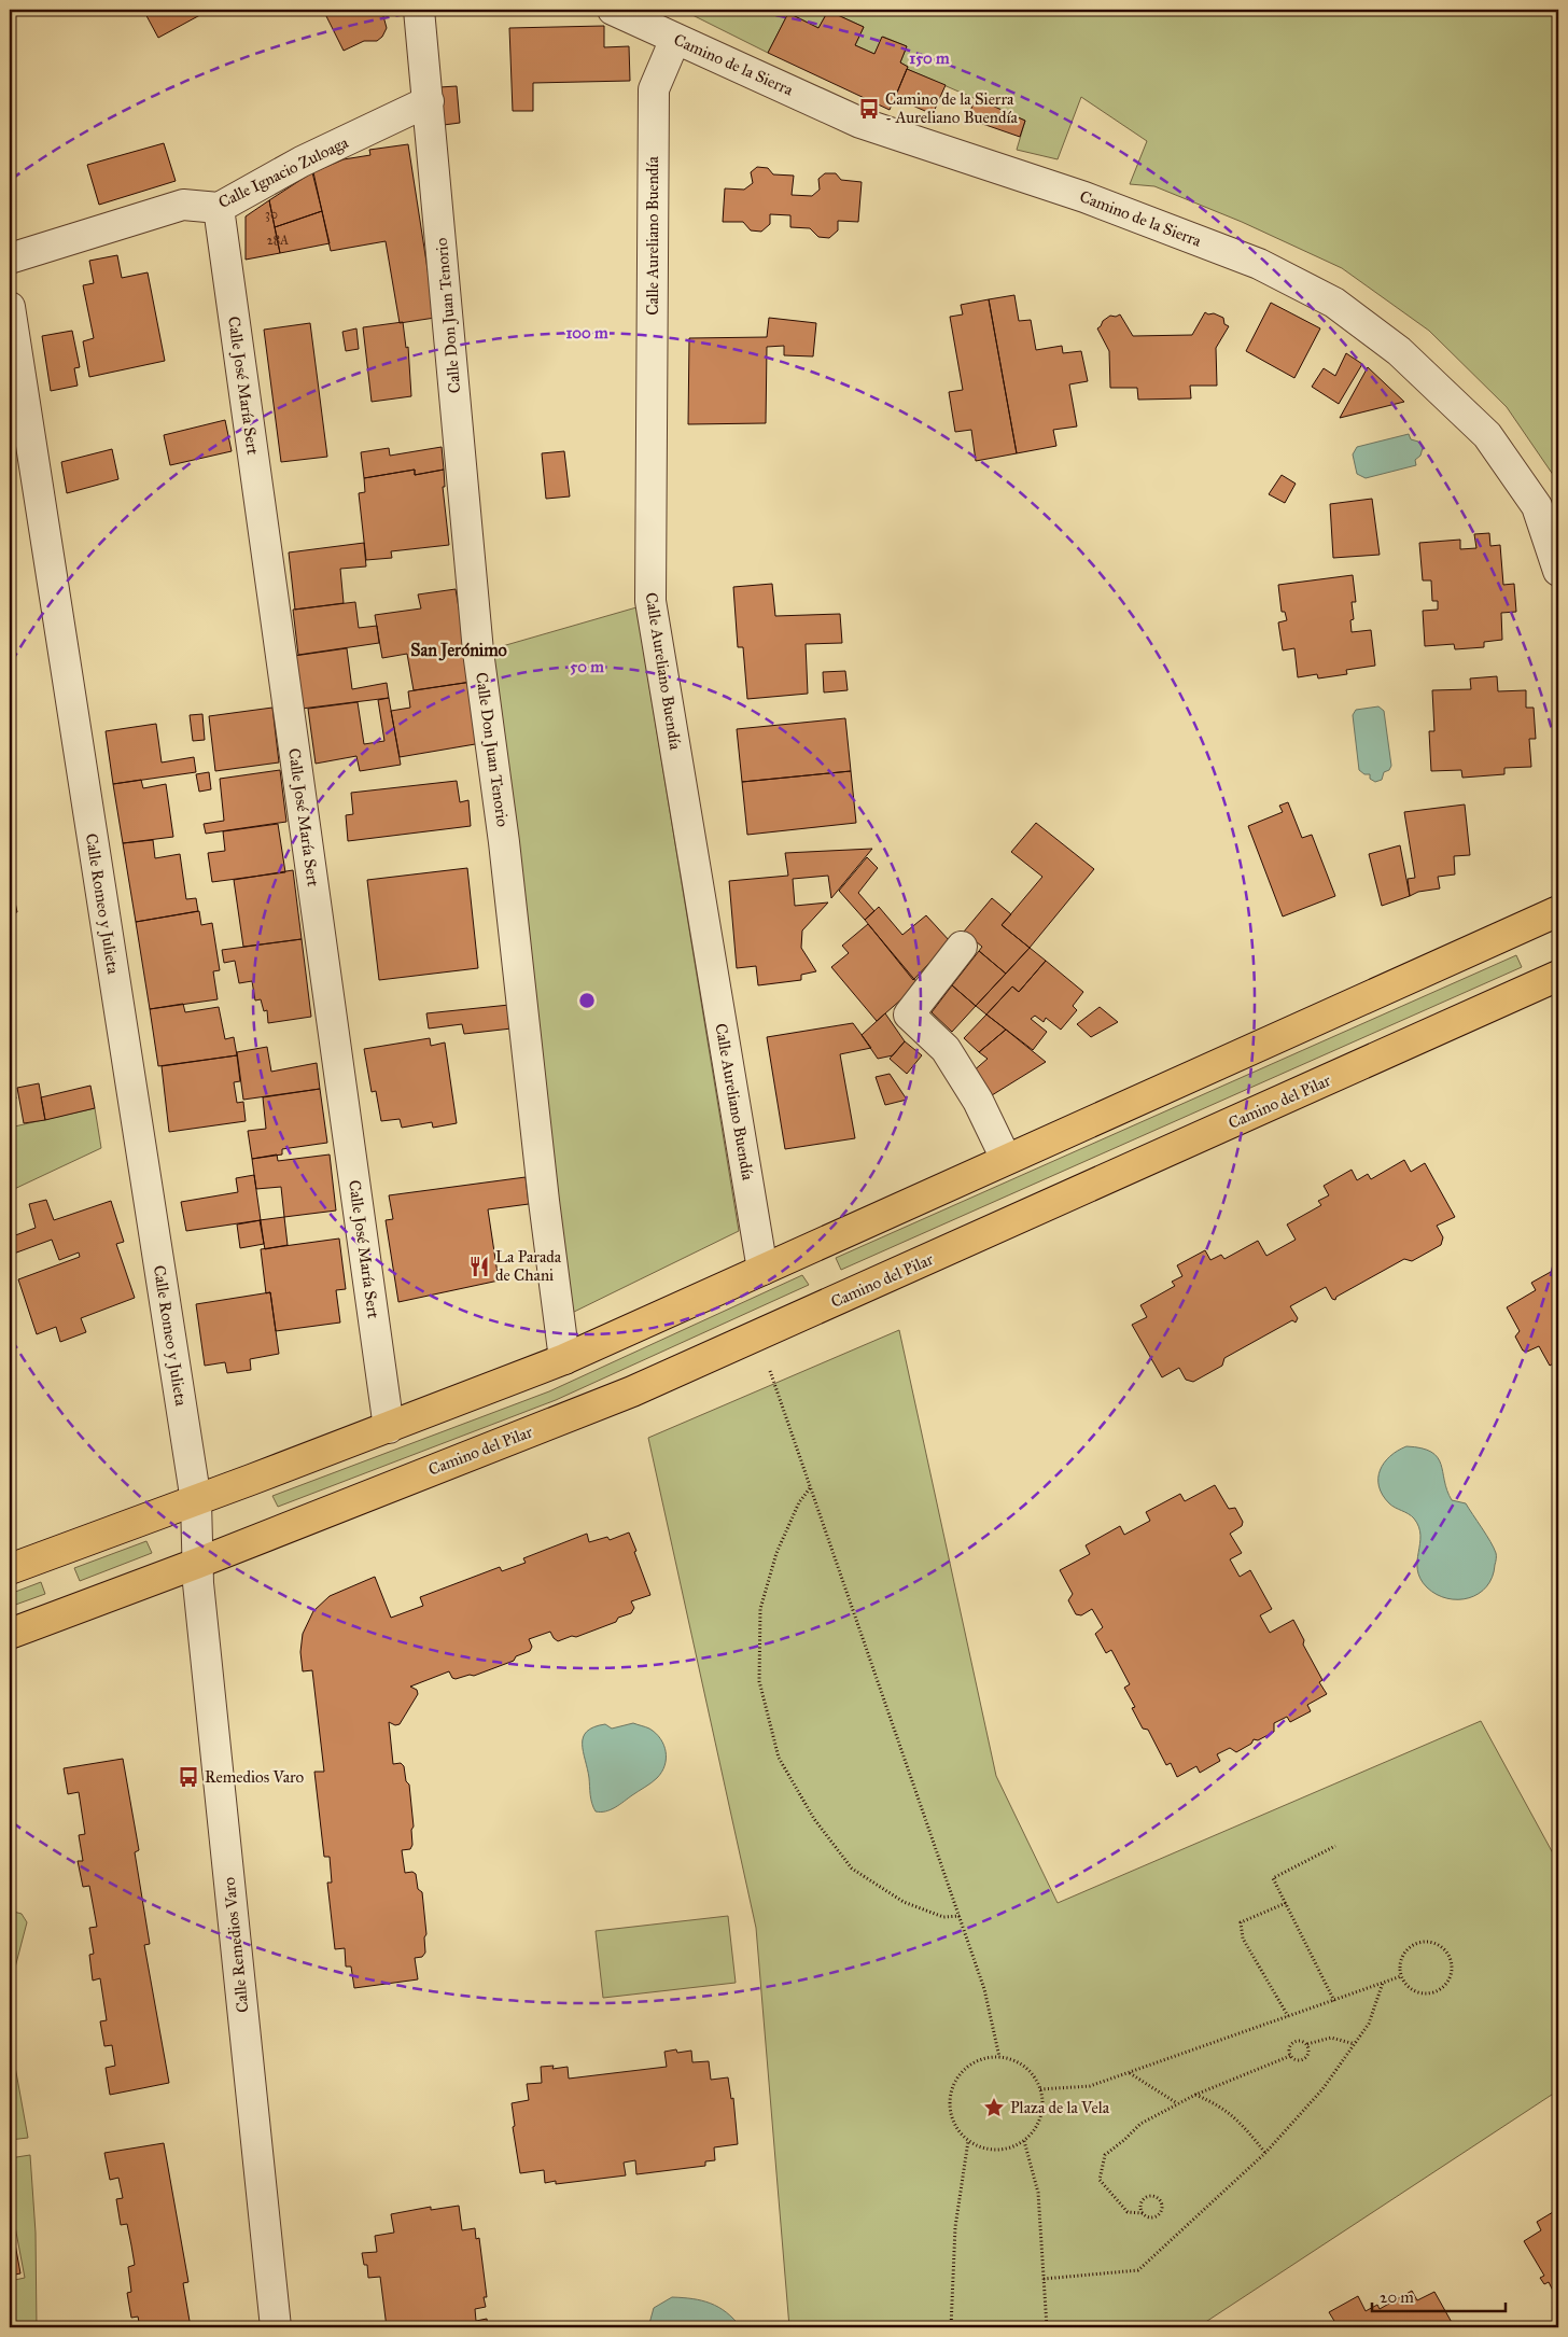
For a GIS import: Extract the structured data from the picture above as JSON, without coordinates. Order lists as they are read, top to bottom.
{
  "streets": {
    "main road": ["Camino del Pilar"],
    "street": [
      "Camino de la Sierra",
      "Calle Ignacio Zuloaga",
      "Calle Aureliano Buendía",
      "Calle Don Juan Tenorio",
      "Calle José María Sert",
      "Calle Romeo y Julieta",
      "Calle Remedios Varo"
    ]
  },
  "crossings": [
    ["Camino de la Sierra", "Calle Aureliano Buendía"],
    ["Calle Ignacio Zuloaga", "Calle Don Juan Tenorio"],
    ["Calle Ignacio Zuloaga", "Calle José María Sert"],
    ["Camino del Pilar", "Calle Remedios Varo"]
  ],
  "districts": ["San Jerónimo"],
  "places": {
    "bus stop": ["Camino de la Sierra - Aureliano Buendía", "Remedios Varo"],
    "restaurant": ["La Parada de Chani"],
    "place": ["Plaza de la Vela"]
  },
  "house_numbers": ["30", "28A"],
  "scale_bar": "20 m",
  "rings": ["150 m", "100 m", "50 m"]
}
